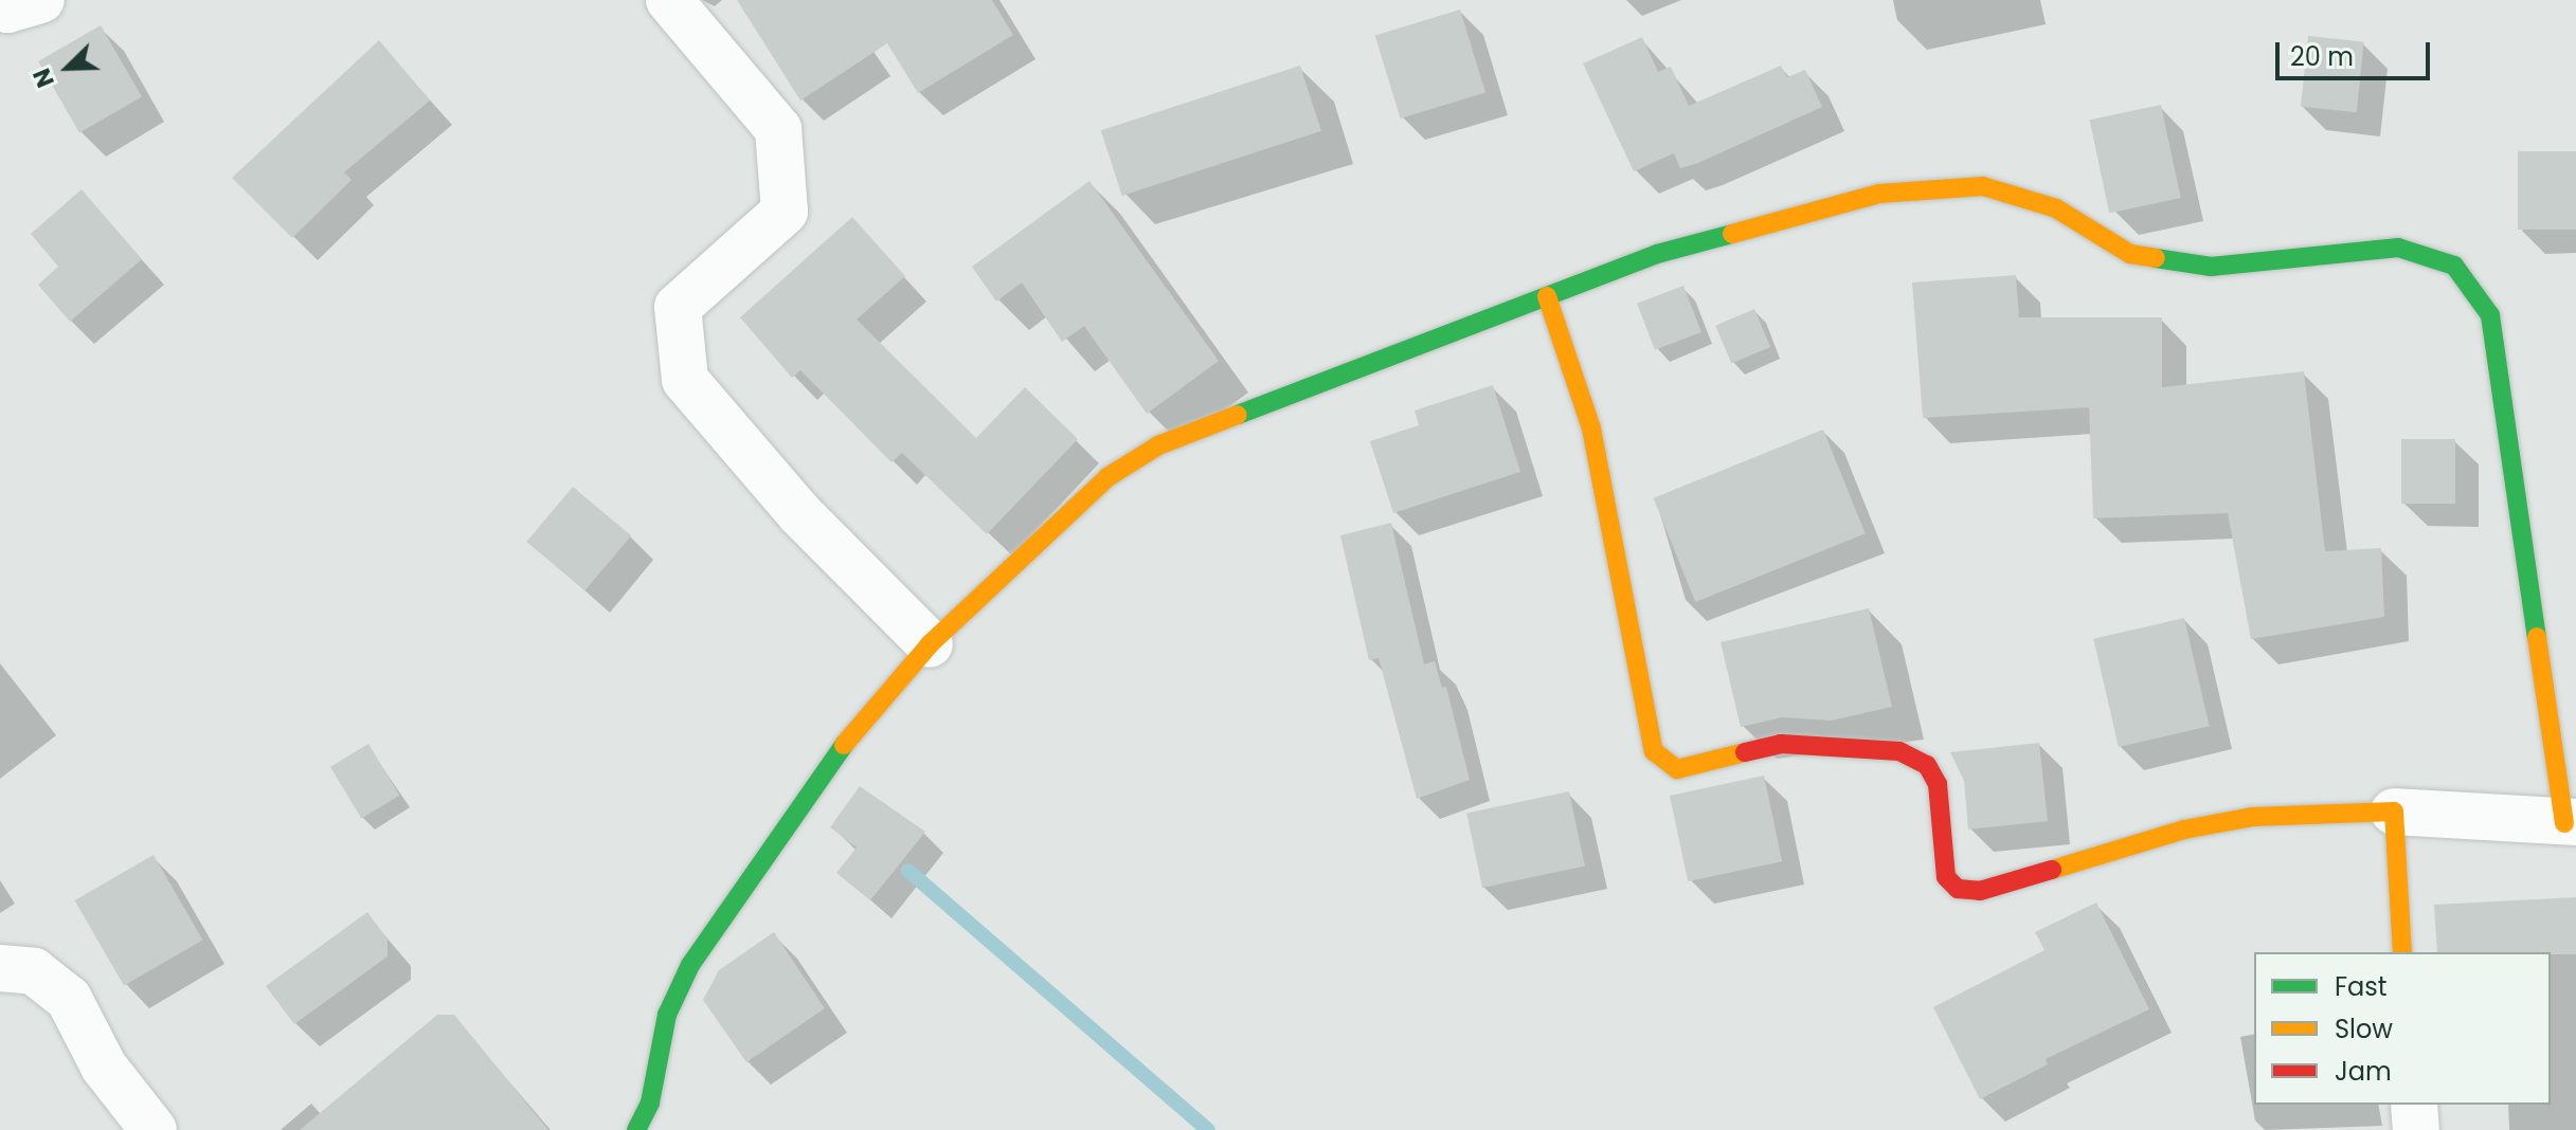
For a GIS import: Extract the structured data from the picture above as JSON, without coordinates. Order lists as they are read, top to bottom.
{
  "legend": ["Fast", "Slow", "Jam"],
  "scale_bar": "20 m",
  "north": "bottom left"
}
